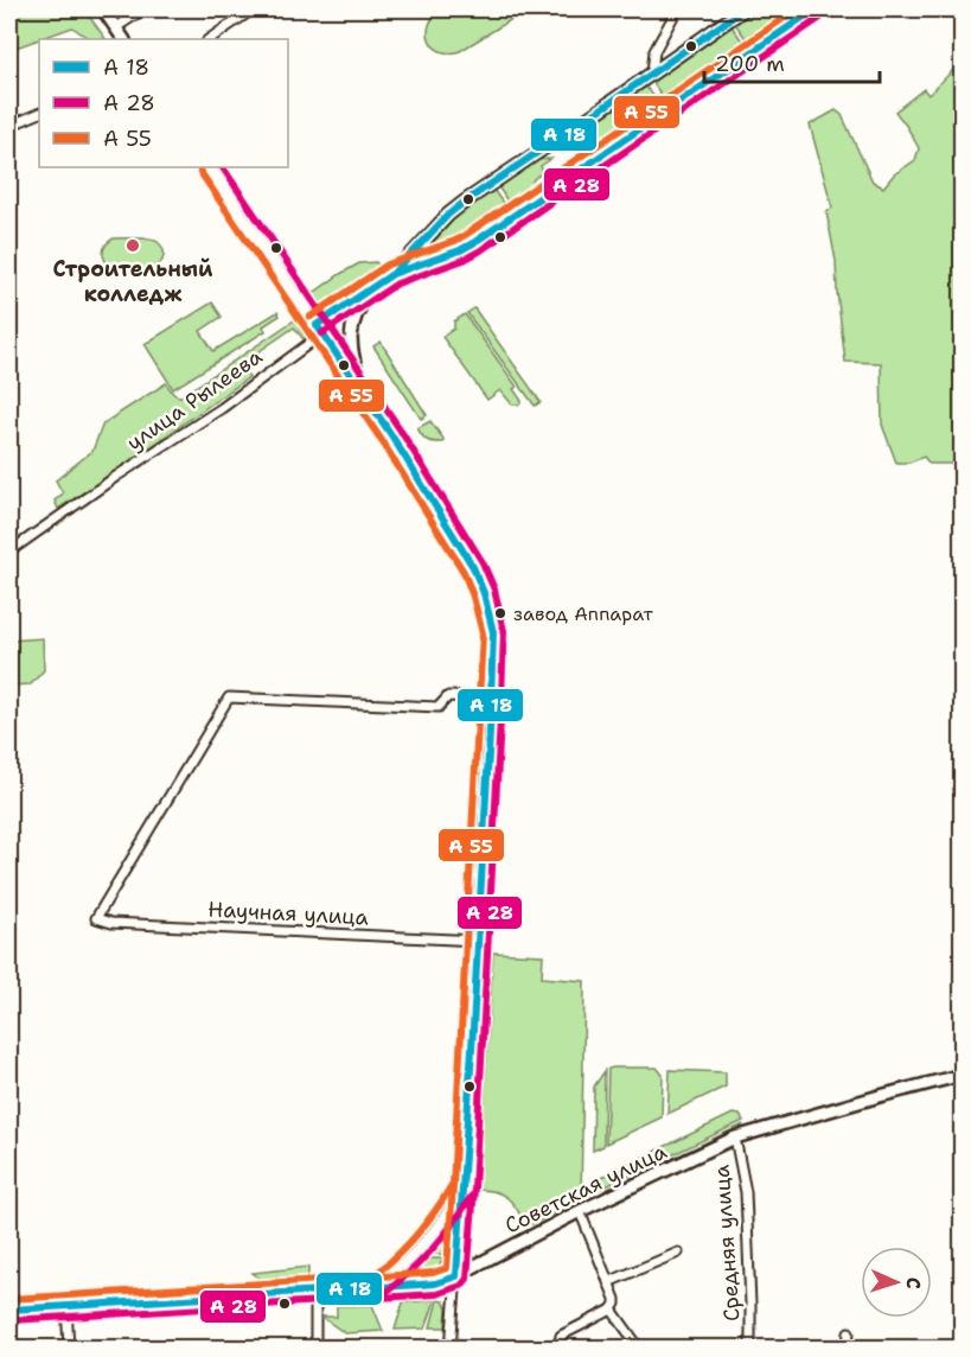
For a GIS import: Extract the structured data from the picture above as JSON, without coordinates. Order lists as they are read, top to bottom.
{
  "streets": {
    "main road": ["улица Рылеева", "Советская улица"],
    "street": ["Научная улица", "Средняя улица"]
  },
  "crossings": [
    ["Советская улица", "Средняя улица"]
  ],
  "places": ["Строительный колледж", "завод Аппарат"],
  "legend": ["А 18", "А 28", "А 55"],
  "scale_bar": "200 m",
  "north": "right"
}
